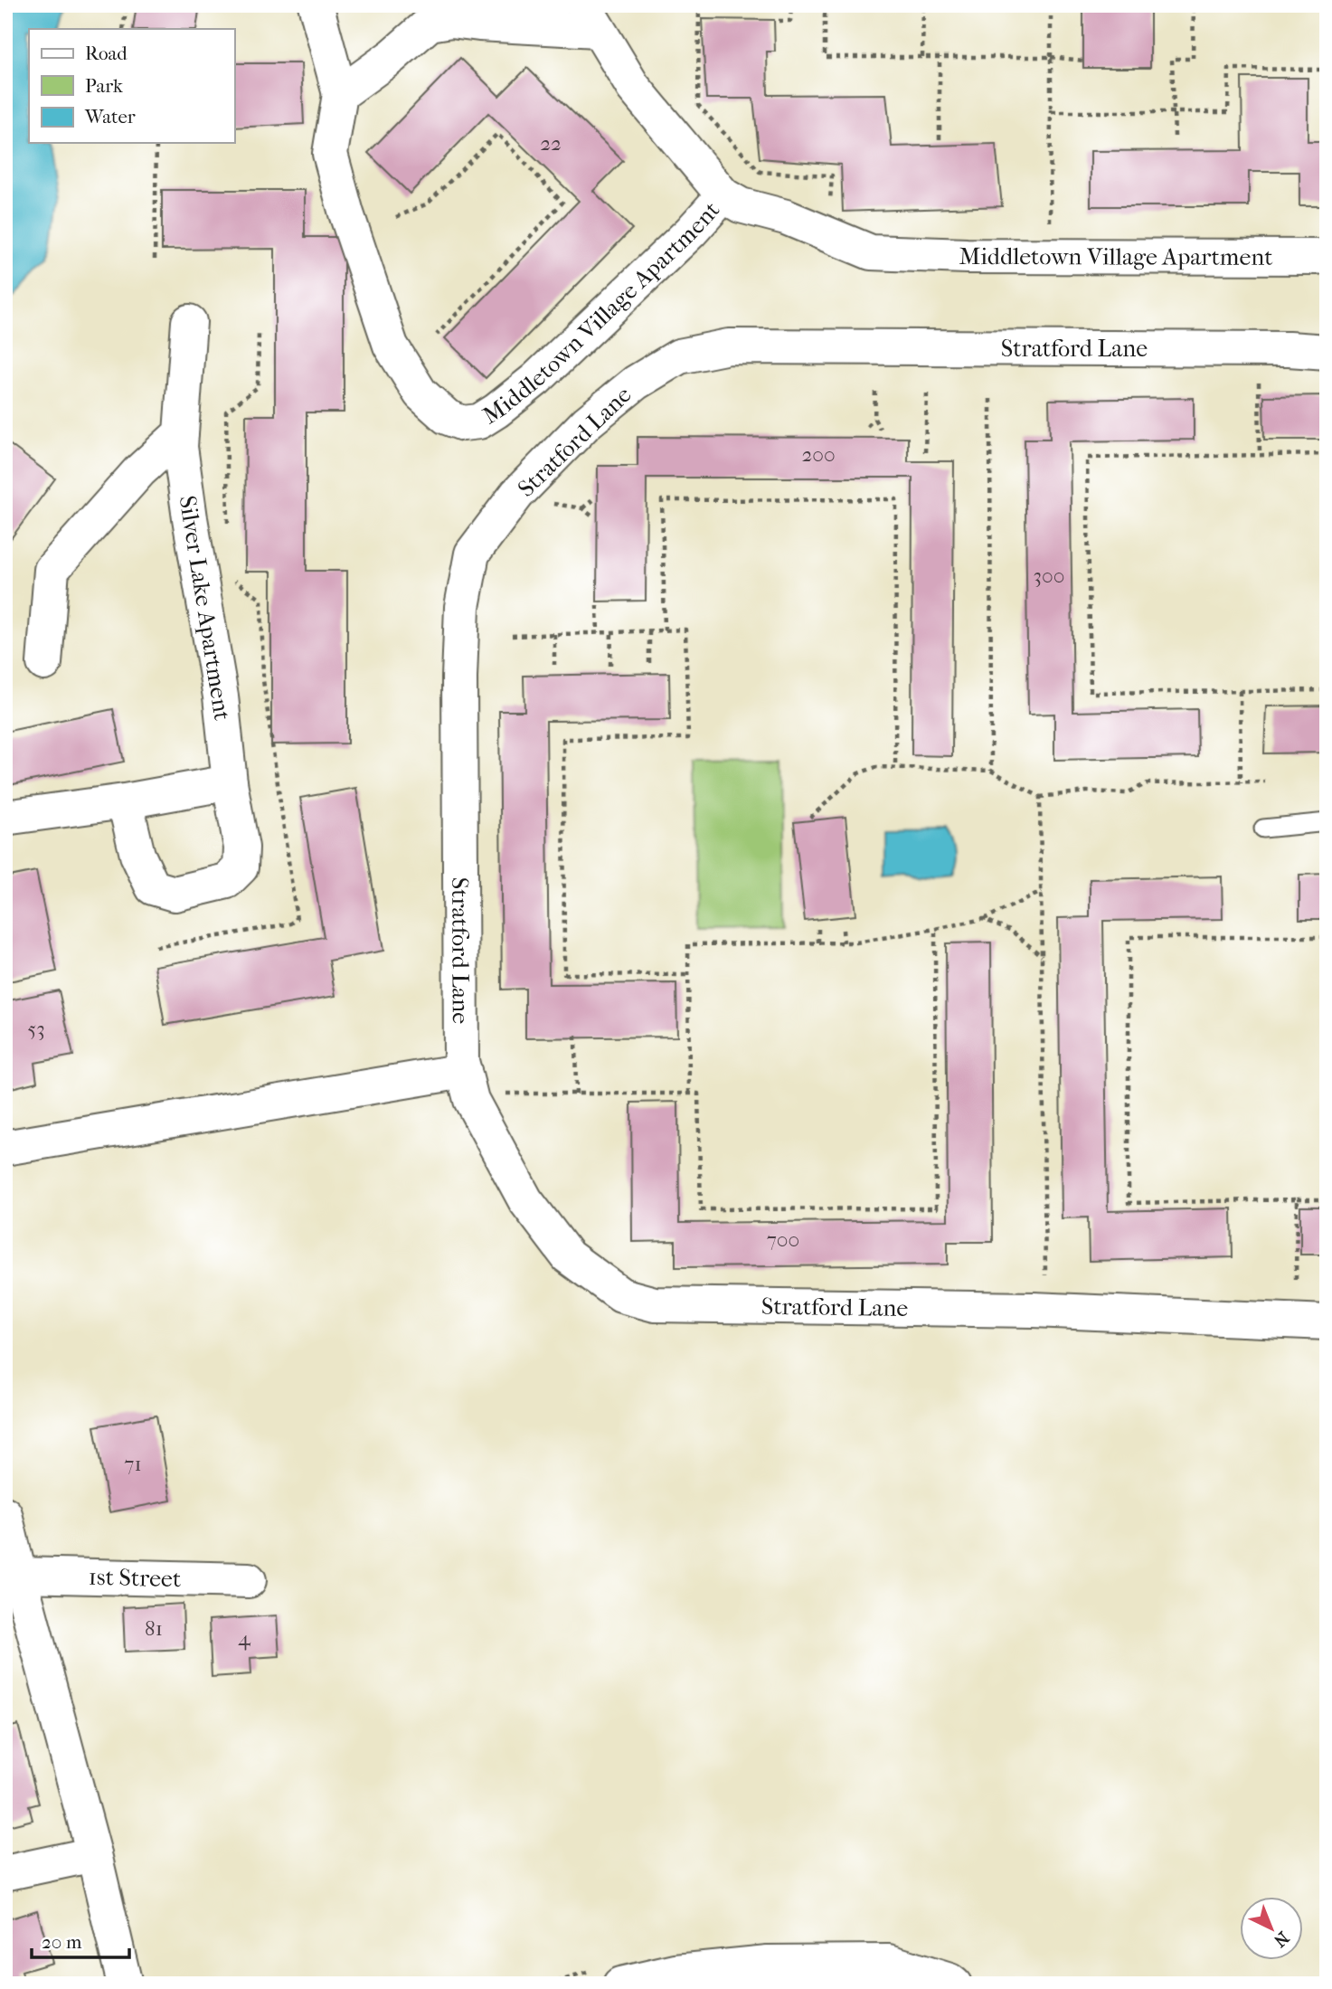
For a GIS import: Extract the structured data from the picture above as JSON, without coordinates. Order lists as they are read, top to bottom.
{
  "streets": {
    "street": [
      "Middletown Village Apartment",
      "Stratford Lane",
      "Silver Lake Apartment",
      "1st Street"
    ]
  },
  "house_numbers": [
    "22",
    "200",
    "300",
    "53",
    "700",
    "71",
    "81",
    "4"
  ],
  "legend": ["Road", "Park", "Water"],
  "scale_bar": "20 m",
  "north": "bottom right"
}
